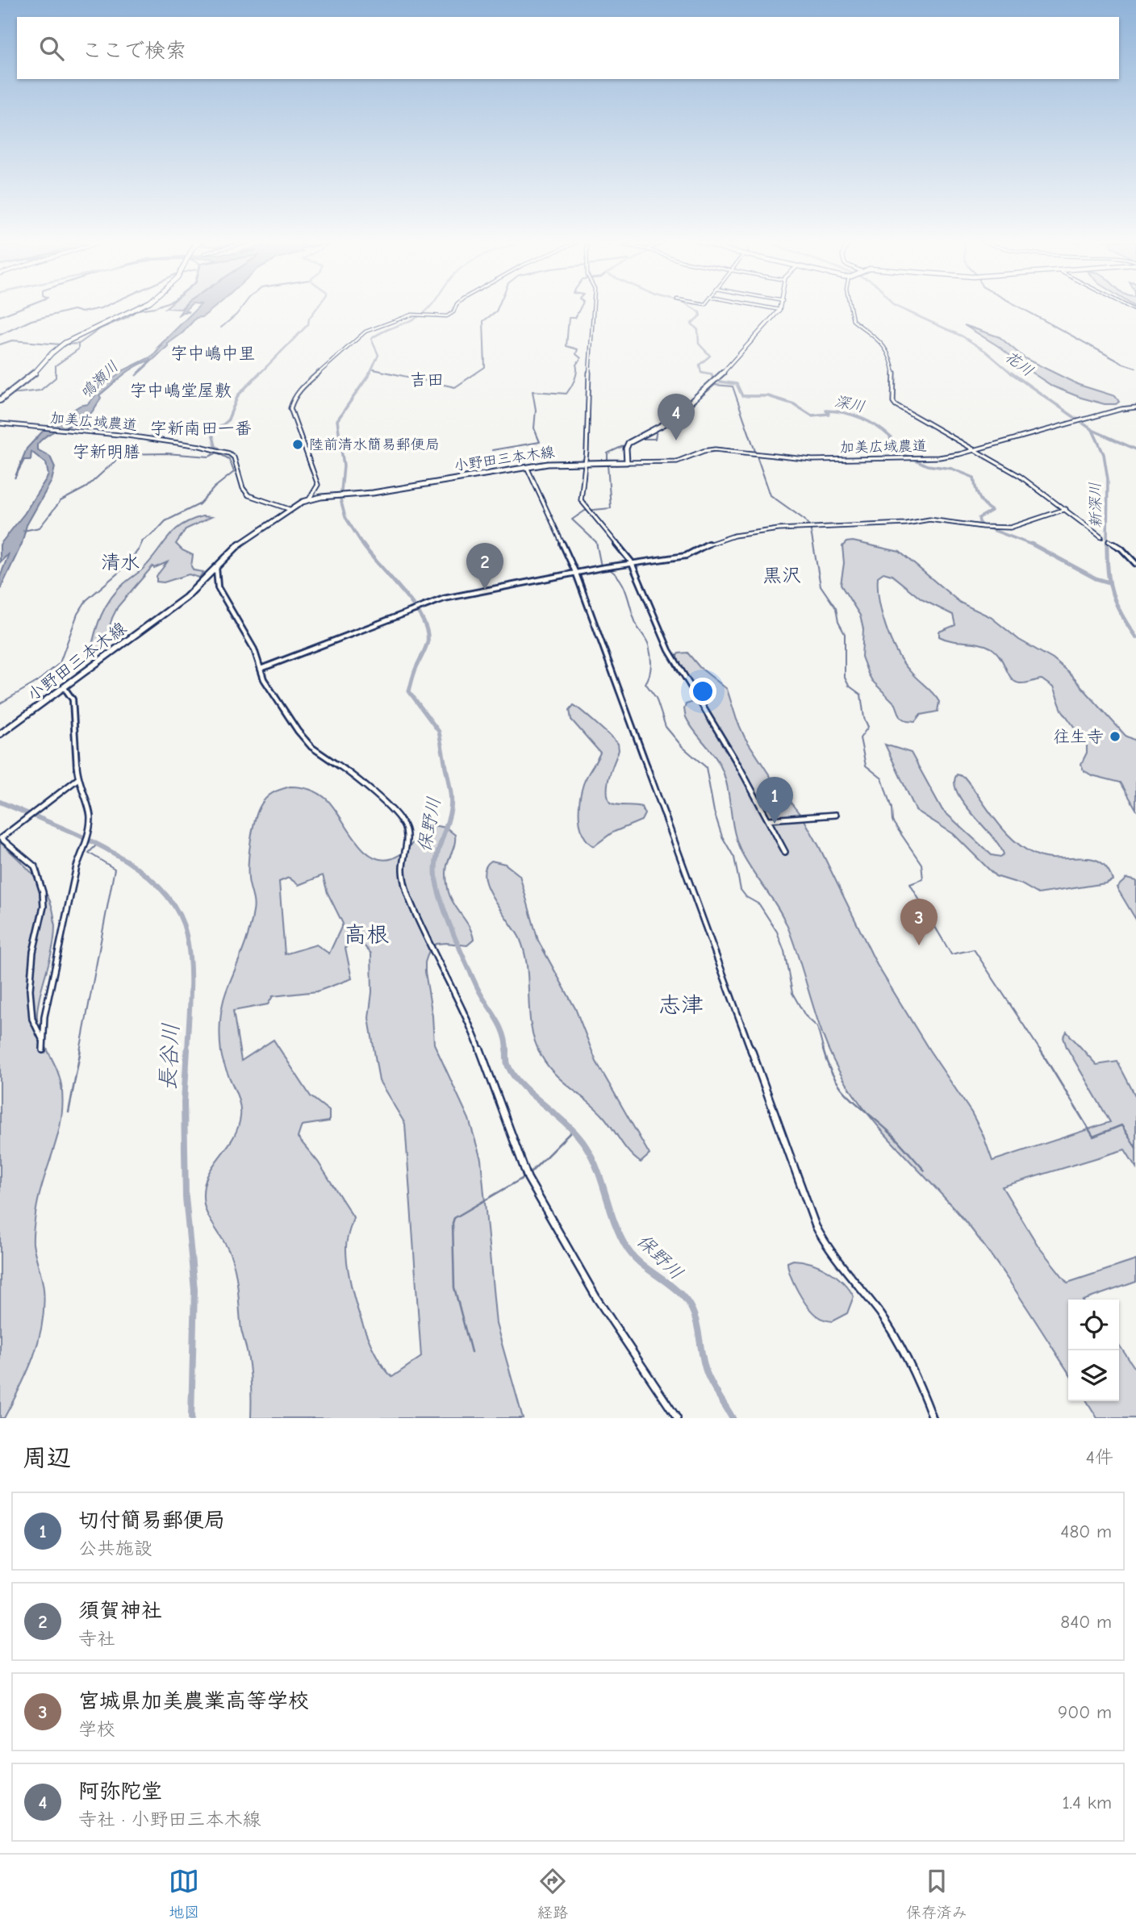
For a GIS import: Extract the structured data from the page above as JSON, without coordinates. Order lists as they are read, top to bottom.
{
  "streets": {
    "main road": ["小野田三本木線"],
    "street": ["加美広域農道"]
  },
  "crossings": [
    ["加美広域農道", "小野田三本木線"]
  ],
  "districts": [
    "字中嶋中里",
    "吉田",
    "字中嶋堂屋敷",
    "字新南田一番",
    "字新明膳",
    "清水",
    "黒沢",
    "高根",
    "志津"
  ],
  "water": [
    "花川",
    "鳴瀬川",
    "深川",
    "新深川",
    "保野川",
    "長谷川"
  ],
  "places": ["陸前清水簡易郵便局", "往生寺"],
  "page": {
    "search": "ここで検索",
    "pins": [
      "4",
      "2",
      "1",
      "3"
    ],
    "heading": ["周辺", "4件"],
    "list": [
      {
        "mark": "1",
        "name": "切付簡易郵便局",
        "note": "公共施設",
        "value": "480 m"
      },
      {
        "mark": "2",
        "name": "須賀神社",
        "note": "寺社",
        "value": "840 m"
      },
      {
        "mark": "3",
        "name": "宮城県加美農業高等学校",
        "note": "学校",
        "value": "900 m"
      },
      {
        "mark": "4",
        "name": "阿弥陀堂",
        "note": "寺社 · 小野田三本木線",
        "value": "1.4 km"
      }
    ],
    "nav": ["地図", "経路", "保存済み"]
  }
}
